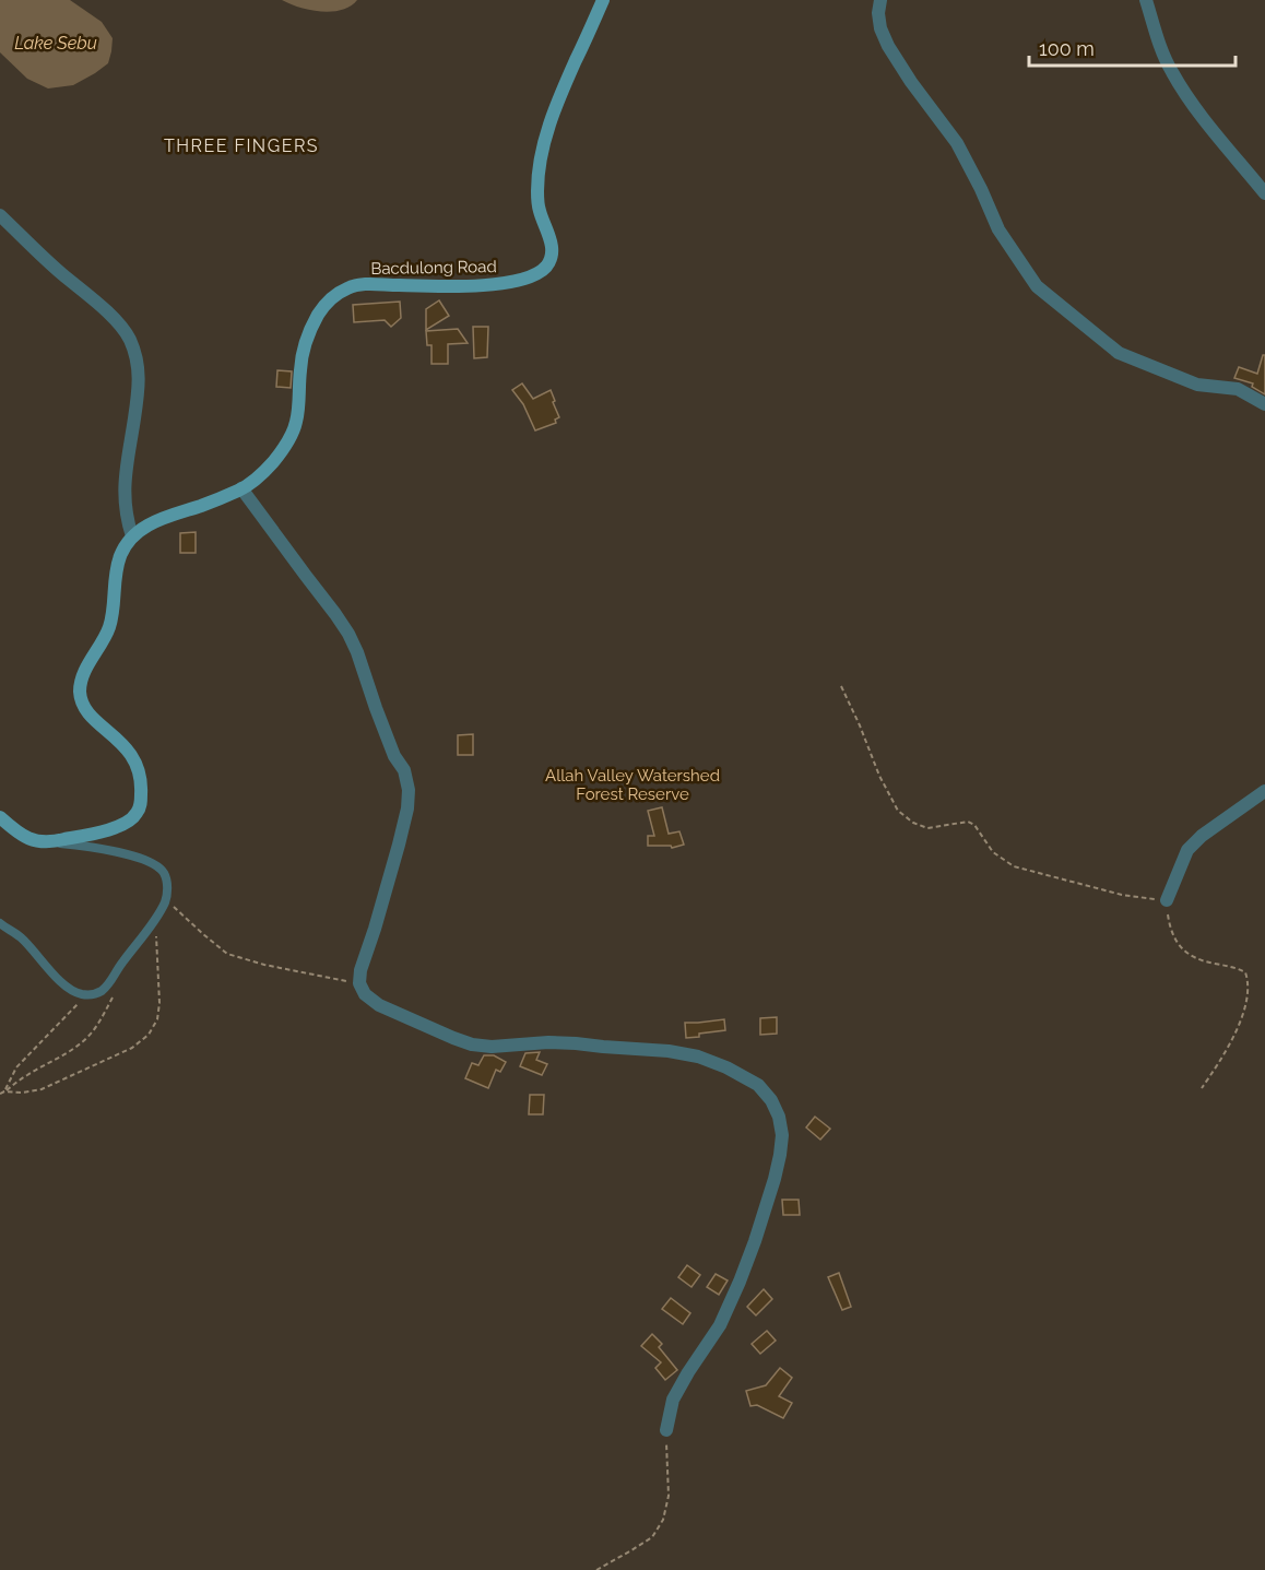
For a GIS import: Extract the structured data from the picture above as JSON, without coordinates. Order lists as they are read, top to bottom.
{
  "streets": {
    "street": ["Bacdulong Road"]
  },
  "districts": ["THREE FINGERS"],
  "water": ["Lake Sebu"],
  "parks": ["Allah Valley Watershed Forest Reserve"],
  "scale_bar": "100 m"
}
